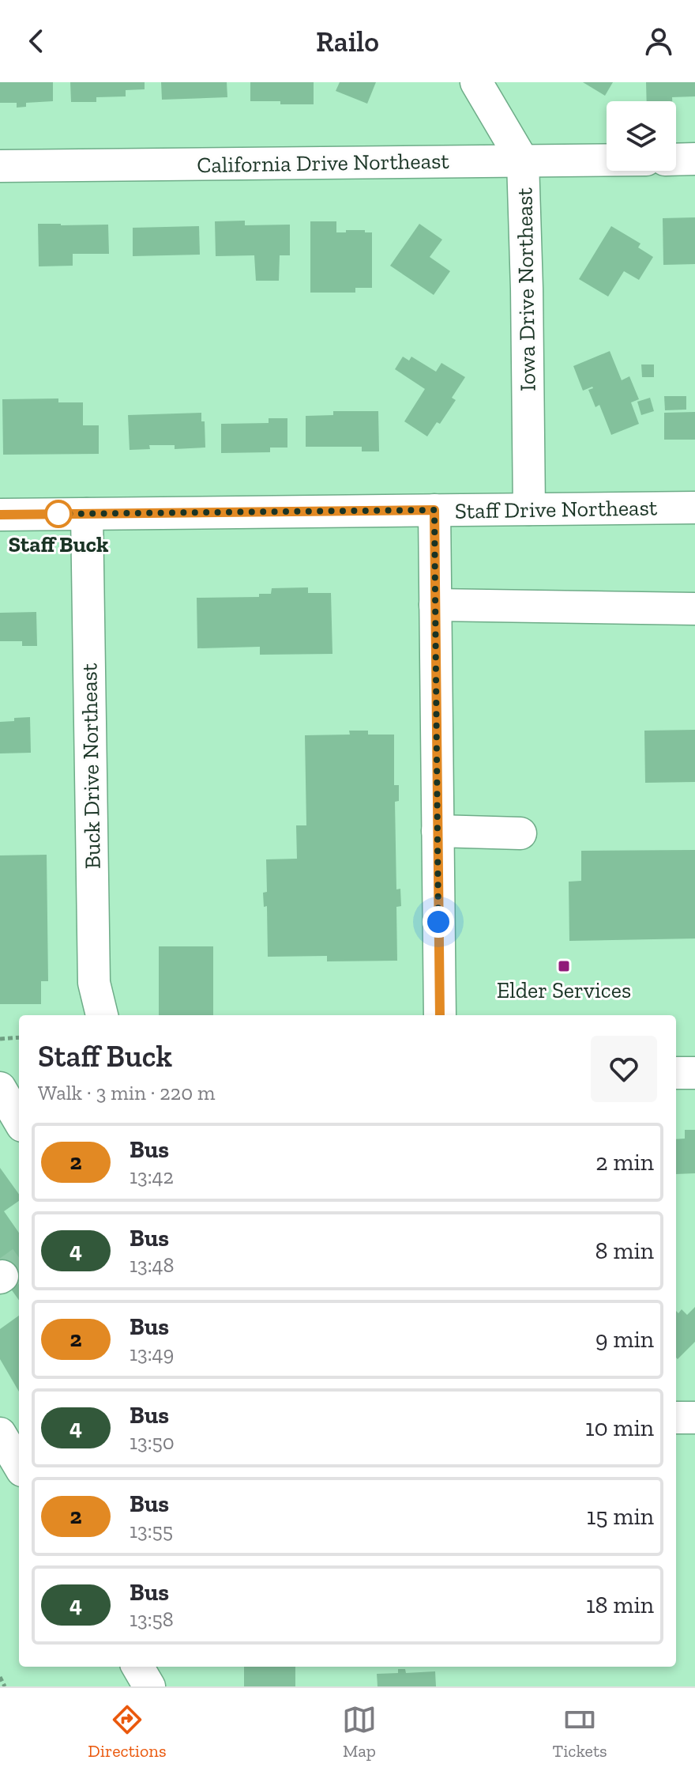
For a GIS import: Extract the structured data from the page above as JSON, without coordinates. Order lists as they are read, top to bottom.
{
  "streets": {
    "street": [
      "California Drive Northeast",
      "Iowa Drive Northeast",
      "Staff Drive Northeast",
      "Buck Drive Northeast"
    ]
  },
  "crossings": [
    ["California Drive Northeast", "Iowa Drive Northeast"],
    ["Iowa Drive Northeast", "Staff Drive Northeast"],
    ["Staff Drive Northeast", "Buck Drive Northeast"]
  ],
  "places": {
    "other": ["Staff Buck"],
    "transit": ["Elder Services"]
  },
  "lines": ["bus line 2"],
  "page": {
    "header": "Railo",
    "heading": ["Staff Buck", "Walk · 3 min · 220 m"],
    "list": [
      {
        "mark": "2",
        "name": "Bus",
        "note": "13:42",
        "value": "2 min"
      },
      {
        "mark": "4",
        "name": "Bus",
        "note": "13:48",
        "value": "8 min"
      },
      {
        "mark": "2",
        "name": "Bus",
        "note": "13:49",
        "value": "9 min"
      },
      {
        "mark": "4",
        "name": "Bus",
        "note": "13:50",
        "value": "10 min"
      },
      {
        "mark": "2",
        "name": "Bus",
        "note": "13:55",
        "value": "15 min"
      },
      {
        "mark": "4",
        "name": "Bus",
        "note": "13:58",
        "value": "18 min"
      }
    ],
    "tabs": ["Directions", "Map", "Tickets"]
  }
}
